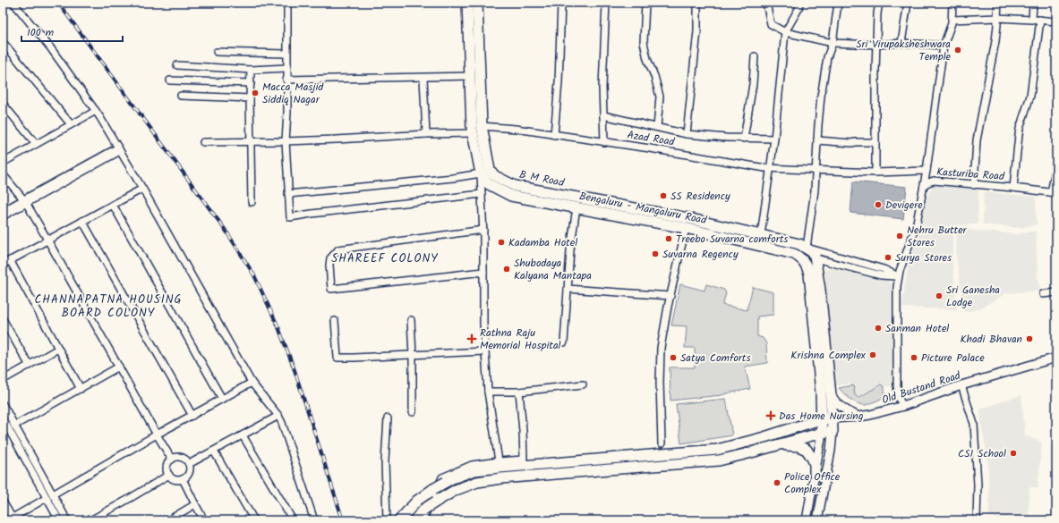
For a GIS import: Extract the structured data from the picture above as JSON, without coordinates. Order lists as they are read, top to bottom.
{
  "streets": {
    "highway": ["B M Road", "Bengaluru - Mangaluru Road"],
    "main road": ["Old Bustand Road"],
    "street": ["Azad Road", "Kasturiba Road"]
  },
  "crossings": [
    ["Azad Road", "B M Road"],
    ["Kasturiba Road", "Old Bustand Road"],
    ["B M Road", "Bengaluru - Mangaluru Road"]
  ],
  "districts": ["SHAREEF COLONY", "CHANNAPATNA HOUSING BOARD COLONY"],
  "places": {
    "other": [
      "Sri Virupaksheshwara Temple",
      "Macca Masjid Siddiq Nagar",
      "SS Residency",
      "Devigere",
      "Nehru Butter Stores",
      "Treebo Suvarna comforts",
      "Kadamba Hotel",
      "Suvarna Regency",
      "Surya Stores",
      "Shubodaya Kalyana Mantapa",
      "Sri Ganesha Lodge",
      "Sanman Hotel",
      "Khadi Bhavan",
      "Krishna Complex",
      "Satya Comforts",
      "Picture Palace",
      "CSI School",
      "Police Office Complex"
    ],
    "health": ["Rathna Raju Memorial Hospital", "Das Home Nursing"]
  },
  "scale_bar": "100 m"
}
